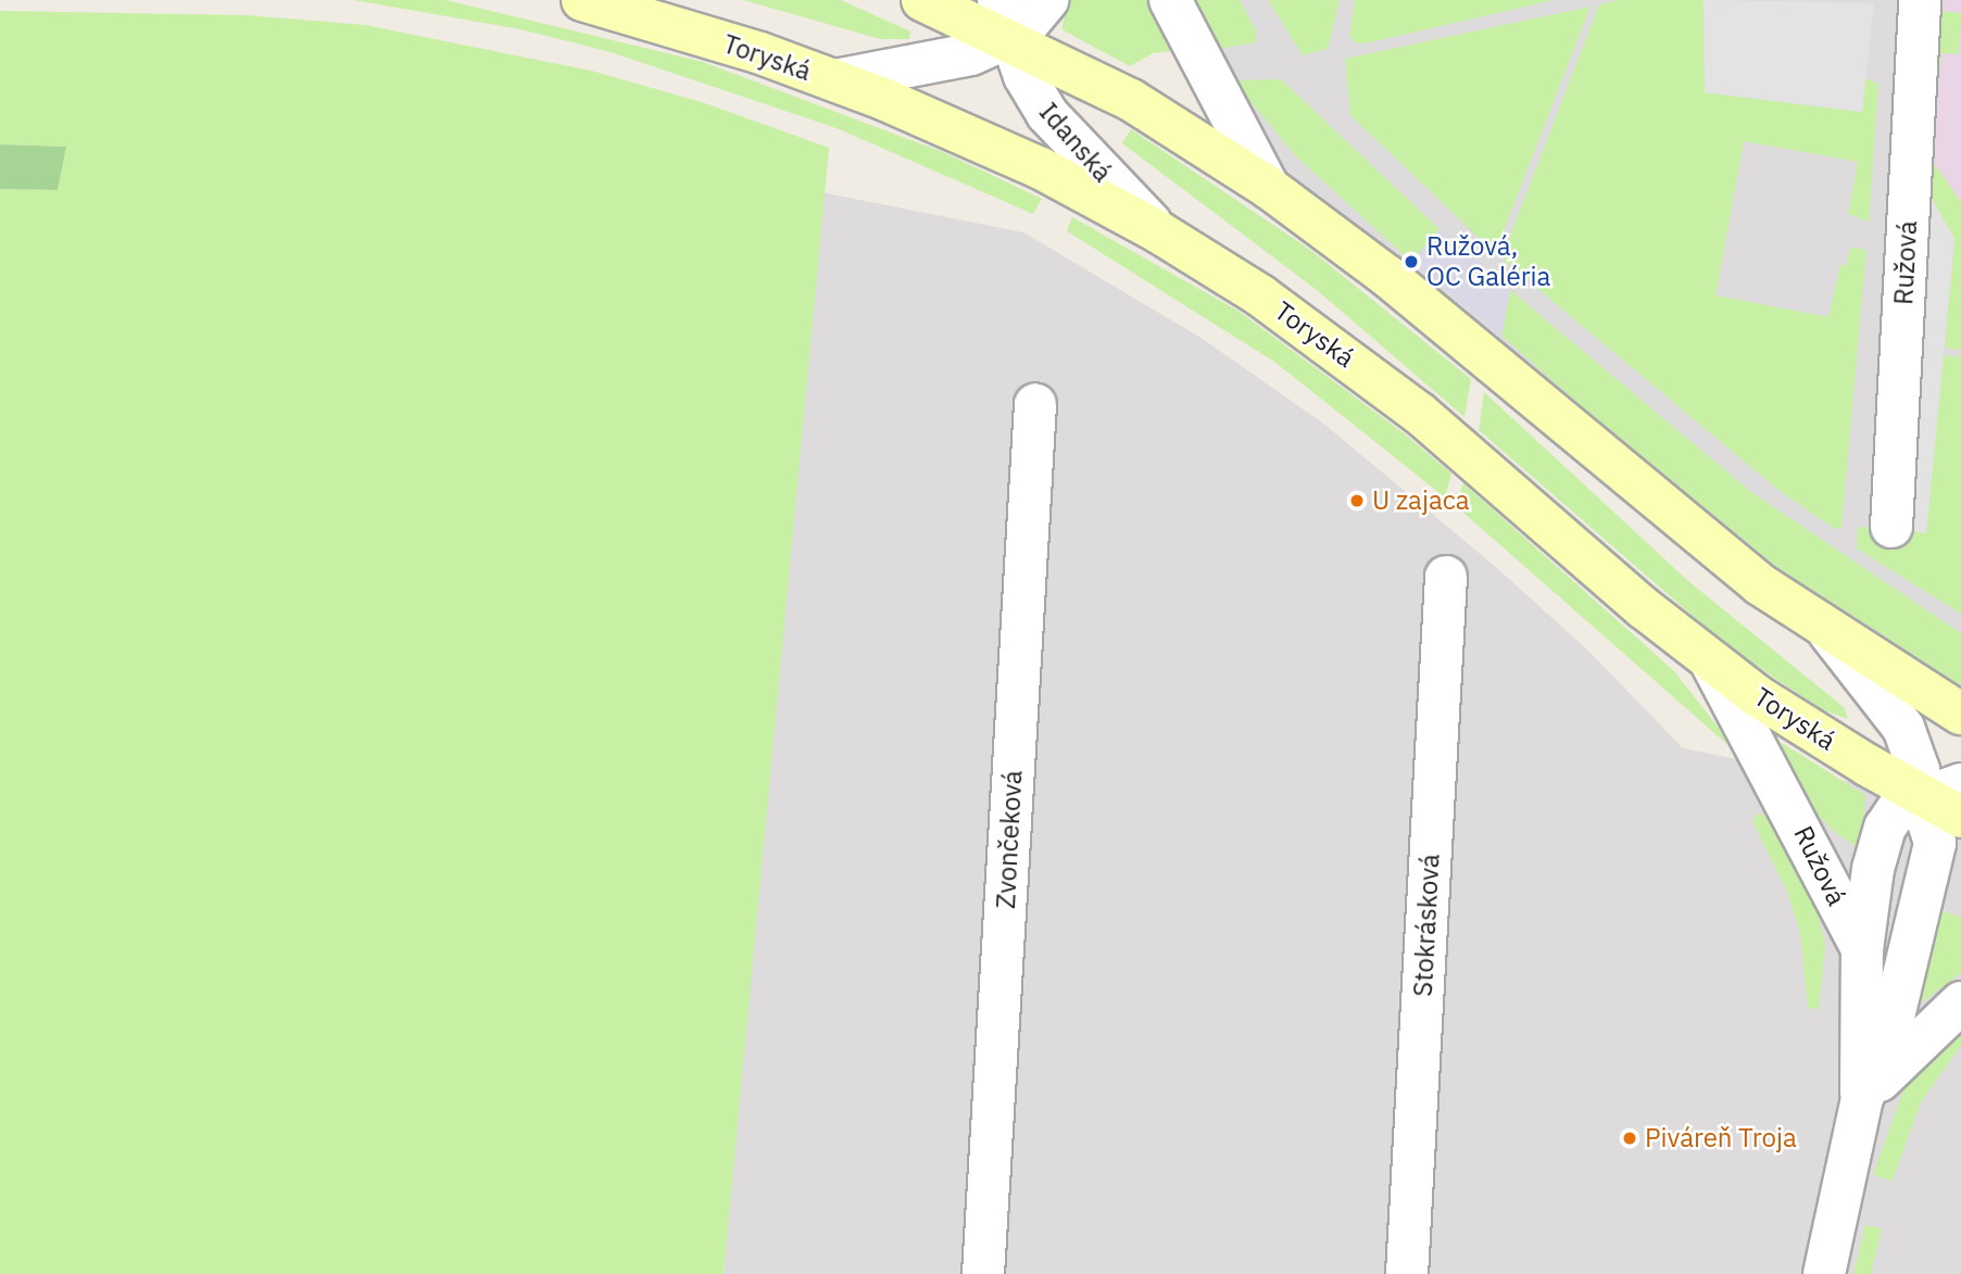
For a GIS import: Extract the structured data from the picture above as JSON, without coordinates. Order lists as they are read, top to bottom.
{
  "streets": {
    "street": [
      "Toryská",
      "Idanská",
      "Ružová",
      "Zvončeková",
      "Stokrásková"
    ]
  },
  "crossings": [
    ["Toryská", "Idanská"],
    ["Toryská", "Ružová"]
  ],
  "places": ["Ružová, OC Galéria", "U zajaca", "Piváreň Troja"]
}
